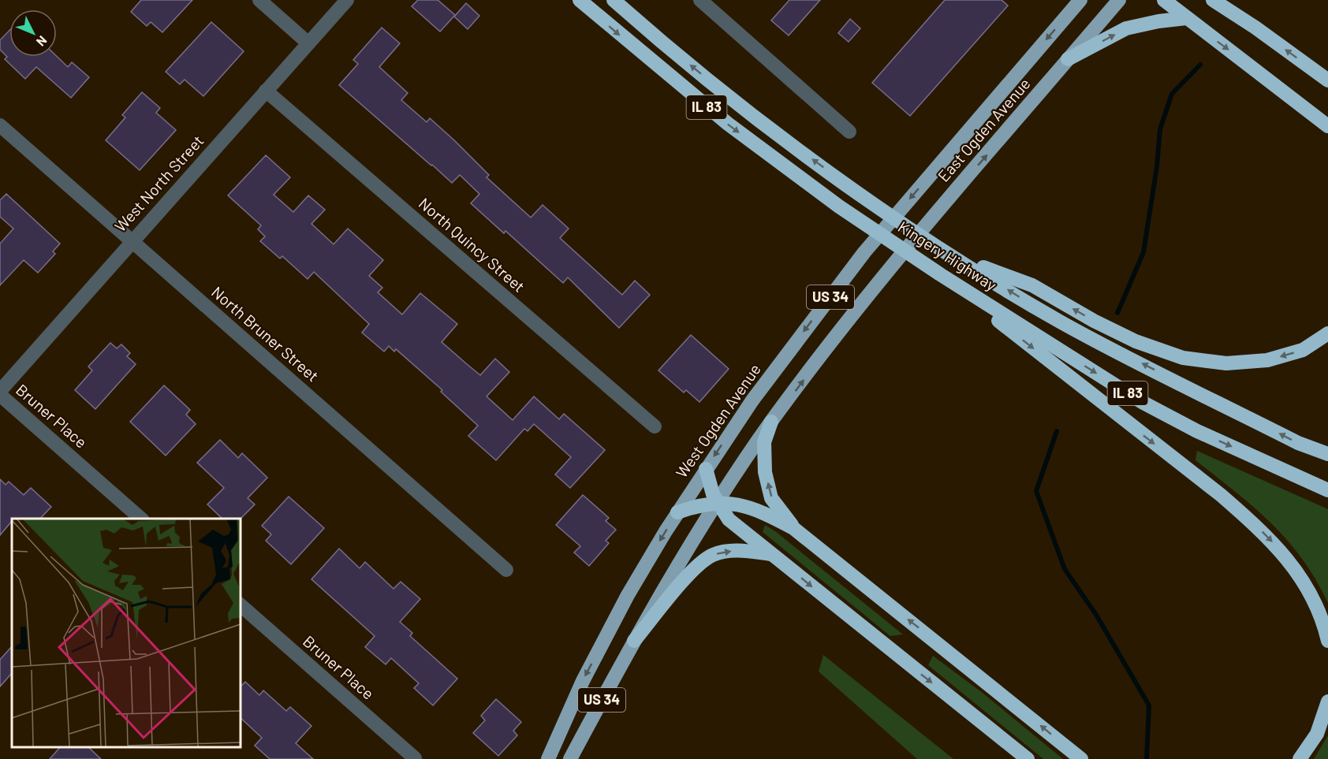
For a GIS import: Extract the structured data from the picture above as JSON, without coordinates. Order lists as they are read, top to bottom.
{
  "streets": {
    "highway": ["IL 83", "Kingery Highway"],
    "main road": ["East Ogden Avenue", "US 34", "West Ogden Avenue"],
    "street": [
      "West North Street",
      "North Quincy Street",
      "North Bruner Street",
      "Bruner Place"
    ]
  },
  "crossings": [
    ["East Ogden Avenue", "US 34"],
    ["East Ogden Avenue", "West Ogden Avenue"],
    ["West North Street", "North Quincy Street"],
    ["West North Street", "North Bruner Street"]
  ],
  "north": "bottom right"
}
